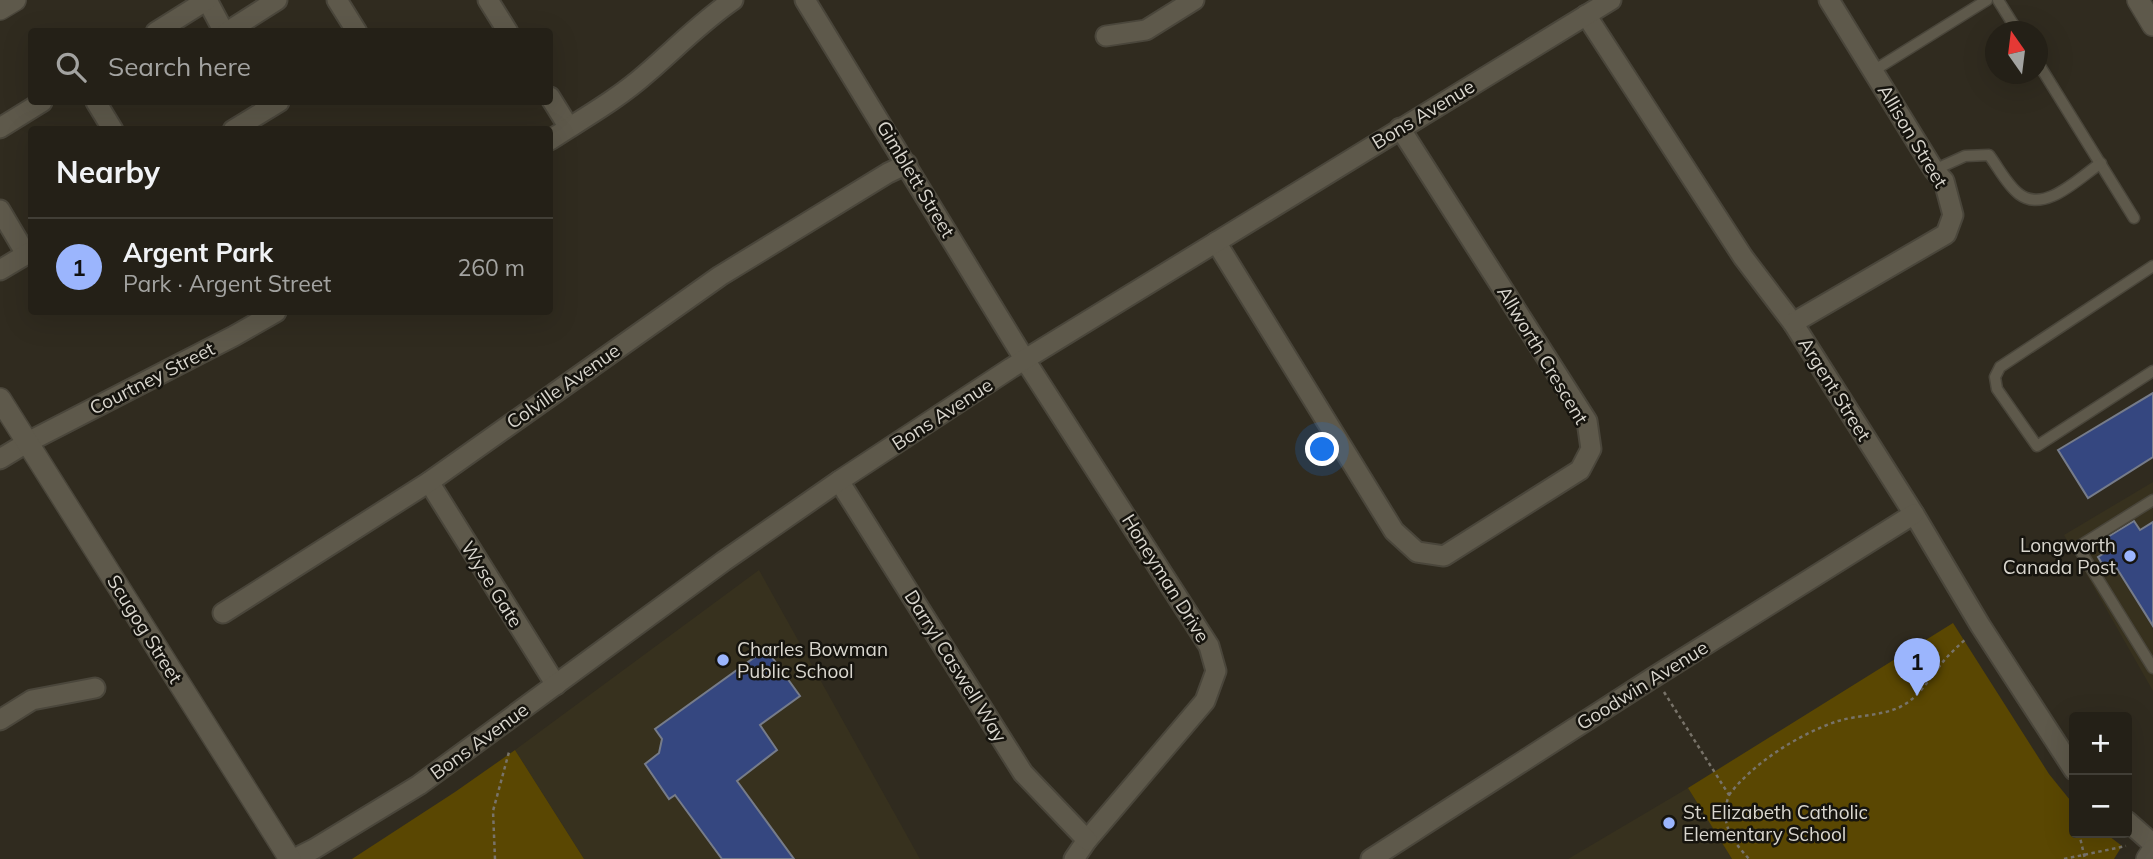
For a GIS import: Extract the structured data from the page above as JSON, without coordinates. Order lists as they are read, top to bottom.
{
  "streets": {
    "street": [
      "Bons Avenue",
      "Allison Street",
      "Gimblett Street",
      "Allworth Crescent",
      "Courtney Street",
      "Colville Avenue",
      "Argent Street",
      "Honeyman Drive",
      "Wyse Gate",
      "Scugog Street",
      "Darryl Caswell Way",
      "Goodwin Avenue"
    ]
  },
  "crossings": [
    ["Bons Avenue", "Gimblett Street"],
    ["Bons Avenue", "Allworth Crescent"],
    ["Bons Avenue", "Argent Street"],
    ["Bons Avenue", "Honeyman Drive"],
    ["Bons Avenue", "Wyse Gate"],
    ["Bons Avenue", "Scugog Street"],
    ["Bons Avenue", "Darryl Caswell Way"],
    ["Allison Street", "Argent Street"],
    ["Gimblett Street", "Colville Avenue"],
    ["Gimblett Street", "Honeyman Drive"],
    ["Courtney Street", "Scugog Street"],
    ["Colville Avenue", "Wyse Gate"],
    ["Argent Street", "Goodwin Avenue"],
    ["Honeyman Drive", "Darryl Caswell Way"]
  ],
  "places": ["Longworth Canada Post", "Charles Bowman Public School", "St. Elizabeth Catholic Elementary School"],
  "north": "top",
  "page": {
    "search": "Search here",
    "heading": "Nearby",
    "list": [
      {
        "mark": "1",
        "name": "Argent Park",
        "note": "Park · Argent Street",
        "value": "260 m"
      }
    ],
    "pins": "1",
    "map_buttons": ["+", "−"]
  }
}
